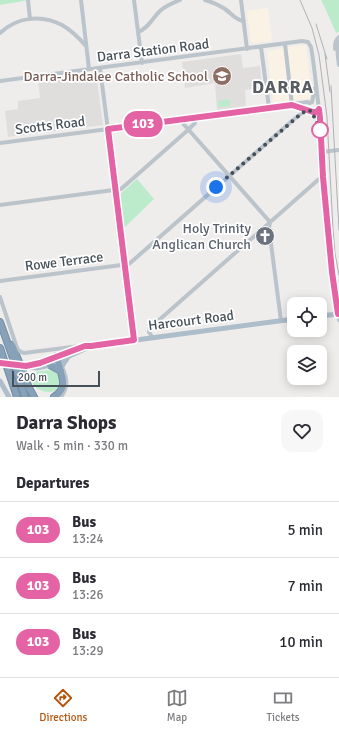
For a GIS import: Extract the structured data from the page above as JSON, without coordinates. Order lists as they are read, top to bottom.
{
  "streets": {
    "main road": ["Harcourt Road"],
    "street": ["Darra Station Road", "Scotts Road", "Rowe Terrace"]
  },
  "crossings": [
    ["Scotts Road", "Rowe Terrace"]
  ],
  "districts": ["DARRA"],
  "places": {
    "school or university": ["Darra-Jindalee Catholic School"],
    "church": ["Holy Trinity Anglican Church"]
  },
  "lines": ["bus line 103"],
  "scale_bar": "200 m",
  "page": {
    "on_map": "103",
    "scale": "200 m",
    "heading": [
      ["Darra Shops", "Walk · 5 min · 330 m"],
      "Departures"
    ],
    "list": [
      {
        "mark": "103",
        "name": "Bus",
        "note": "13:24",
        "value": "5 min"
      },
      {
        "mark": "103",
        "name": "Bus",
        "note": "13:26",
        "value": "7 min"
      },
      {
        "mark": "103",
        "name": "Bus",
        "note": "13:29",
        "value": "10 min"
      }
    ],
    "tabs": ["Directions", "Map", "Tickets"]
  }
}
